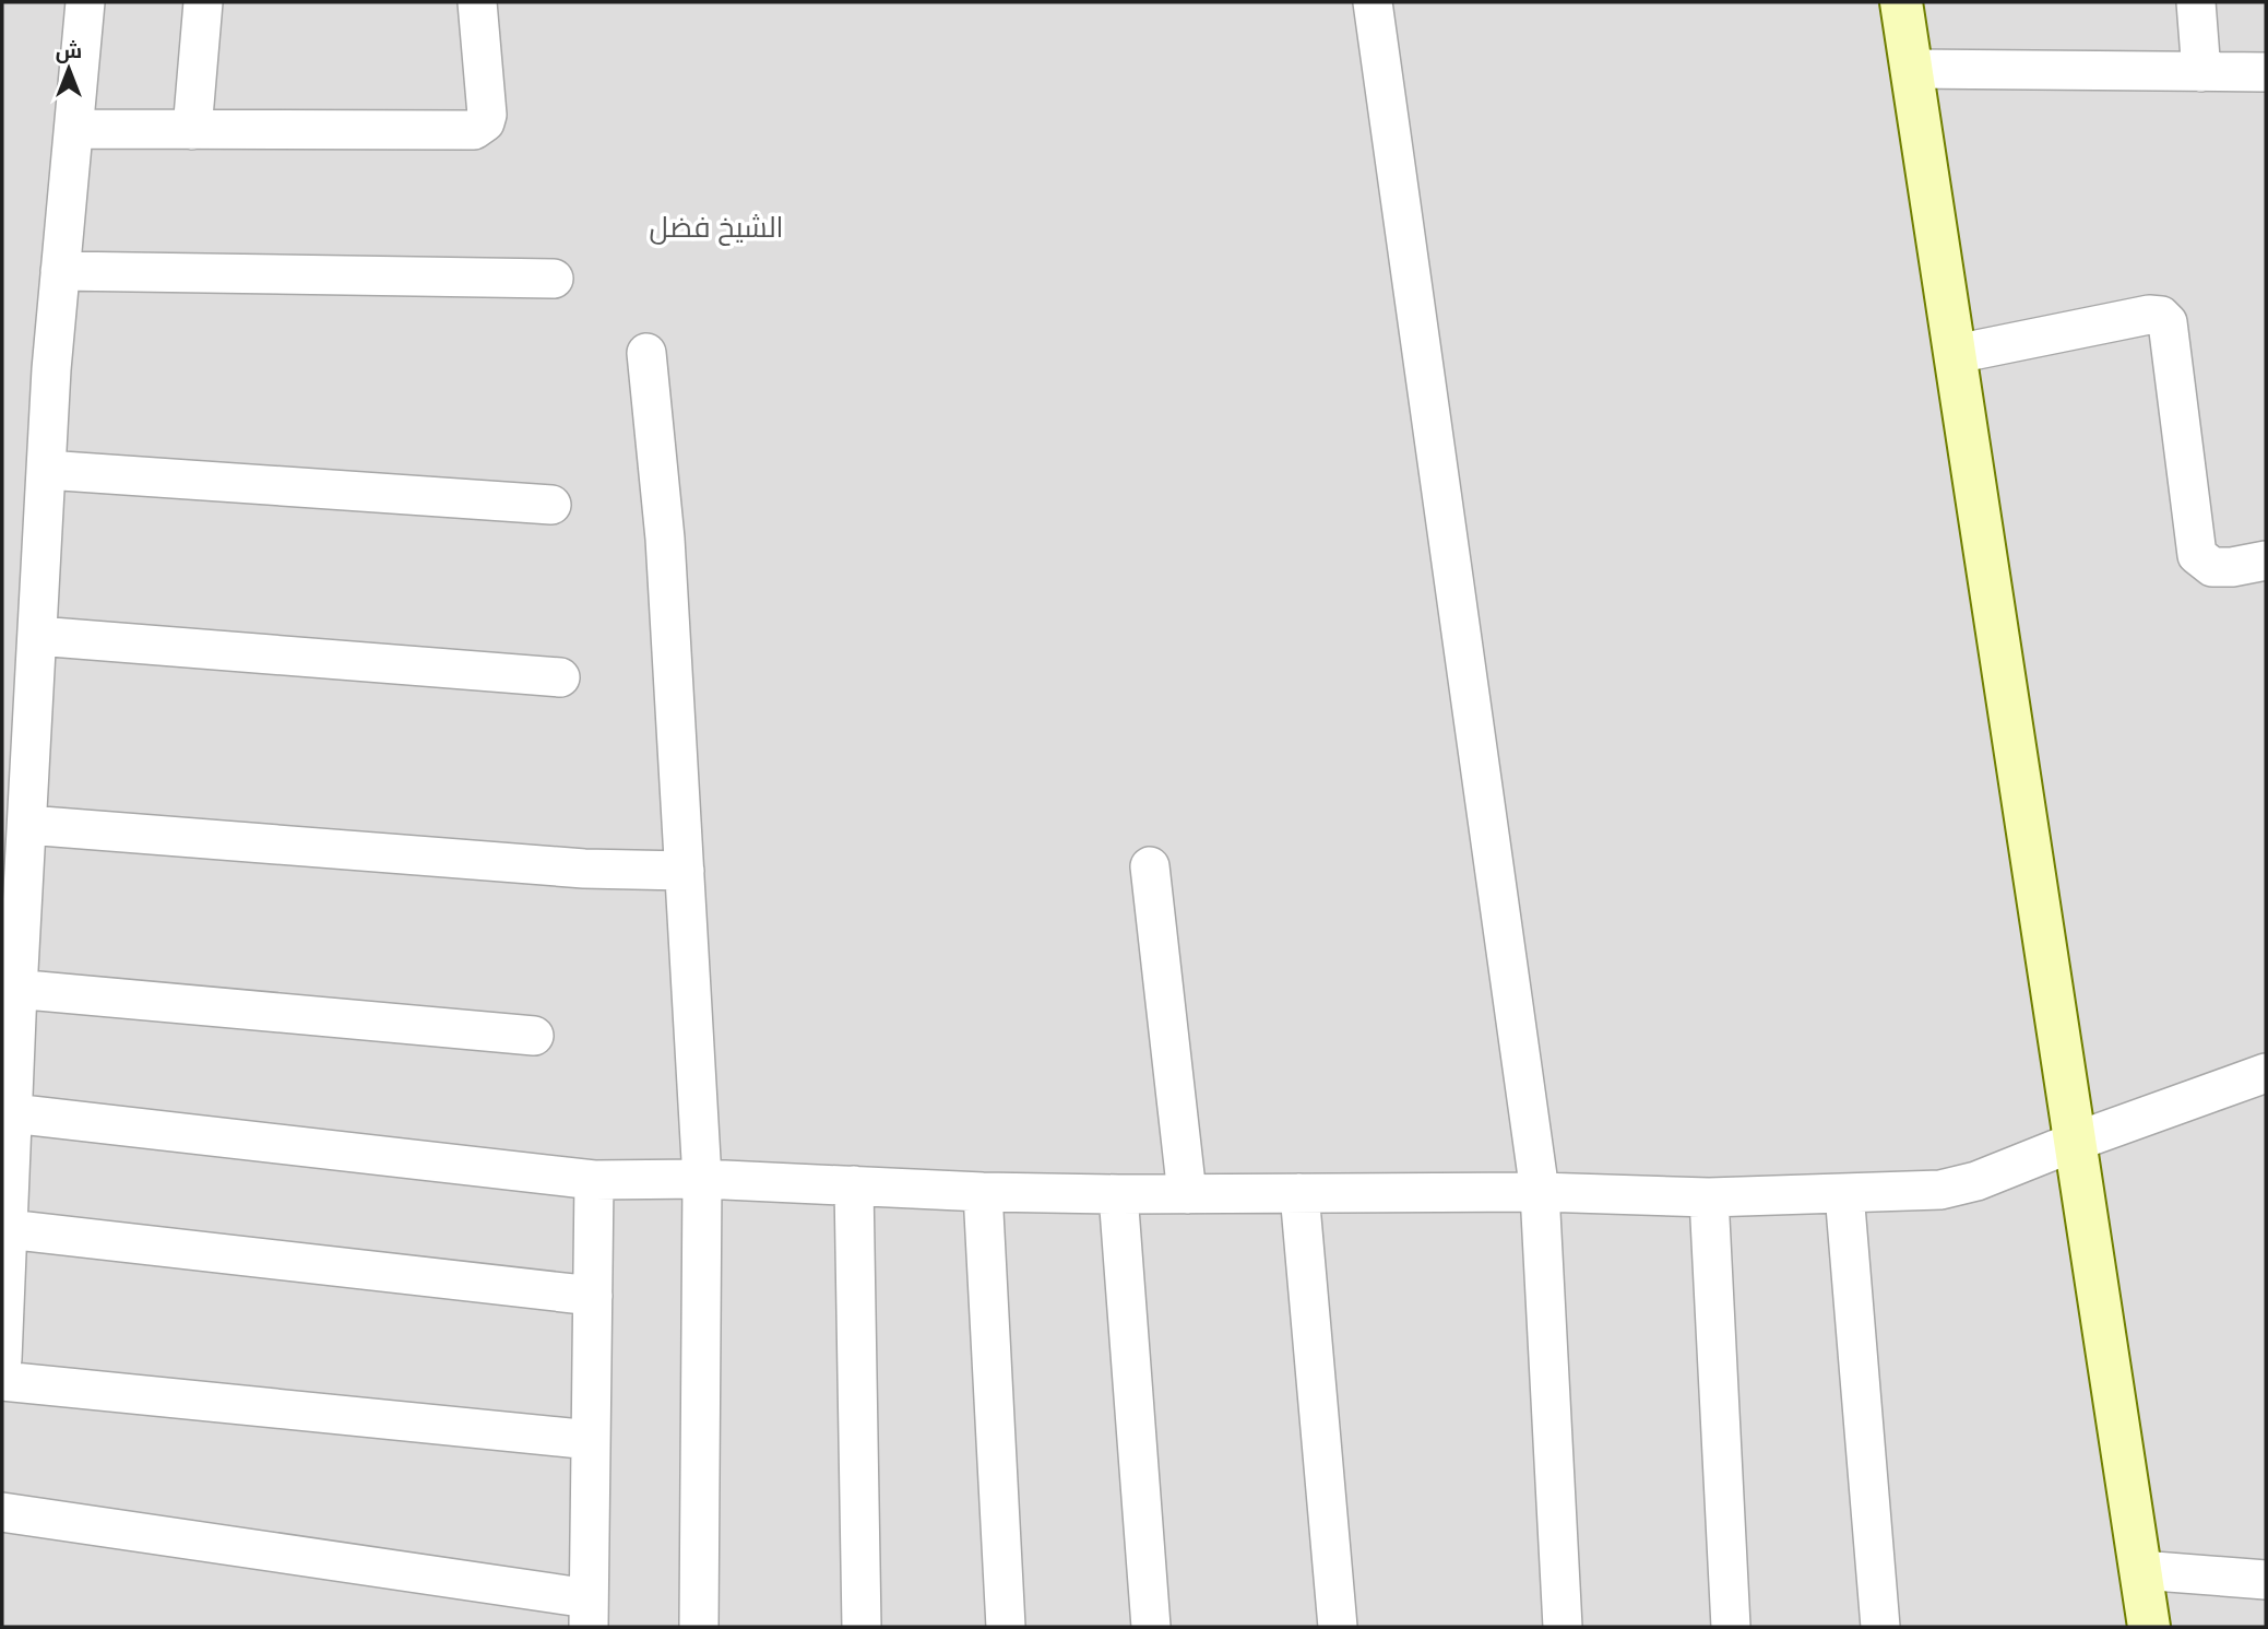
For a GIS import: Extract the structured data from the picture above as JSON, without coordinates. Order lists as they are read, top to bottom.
{
  "districts": ["الشيخ فضل"],
  "north": "top"
}
